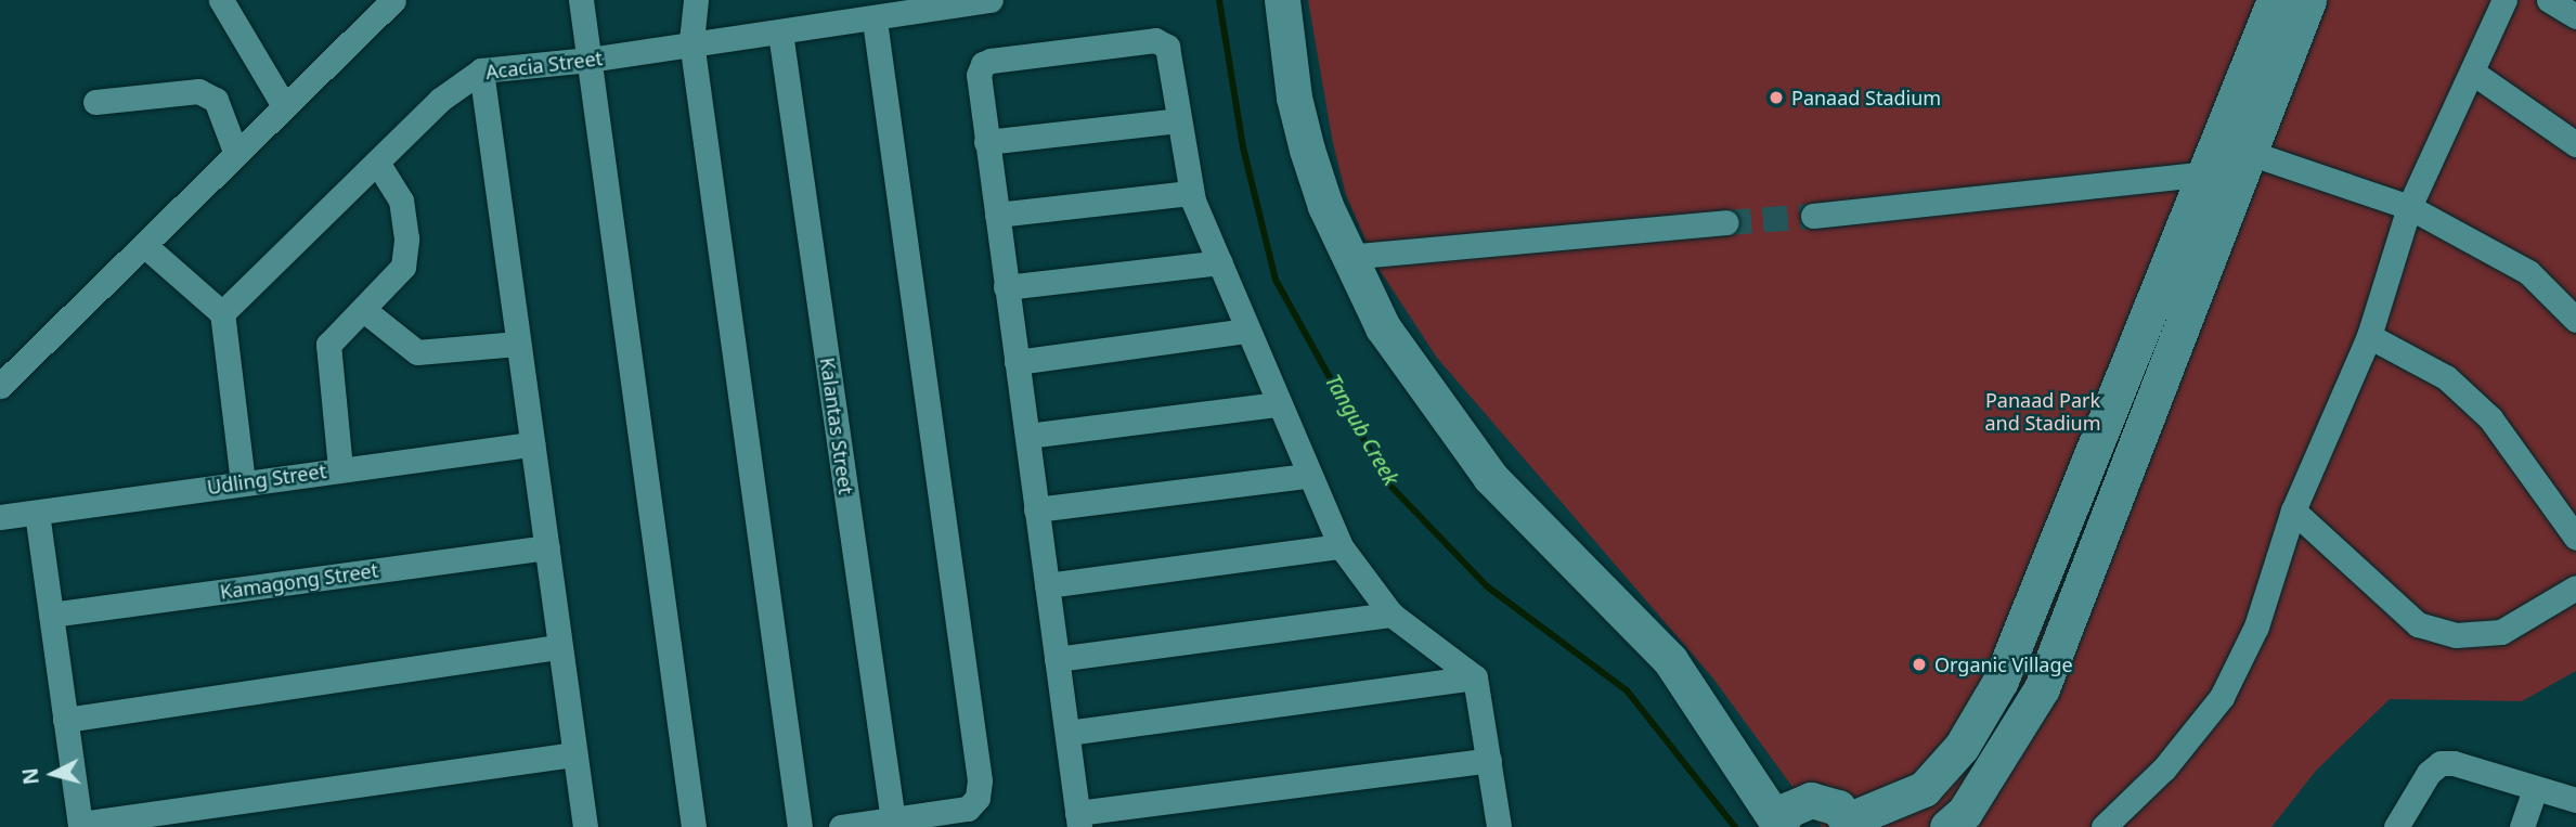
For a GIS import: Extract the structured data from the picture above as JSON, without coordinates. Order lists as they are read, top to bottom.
{
  "streets": {
    "street": [
      "Acacia Street",
      "Kalantas Street",
      "Udling Street",
      "Kamagong Street"
    ]
  },
  "crossings": [
    ["Acacia Street", "Kalantas Street"]
  ],
  "water": ["Tangub Creek"],
  "parks": ["Panaad Park and Stadium"],
  "places": ["Panaad Stadium", "Organic Village"],
  "north": "left"
}
